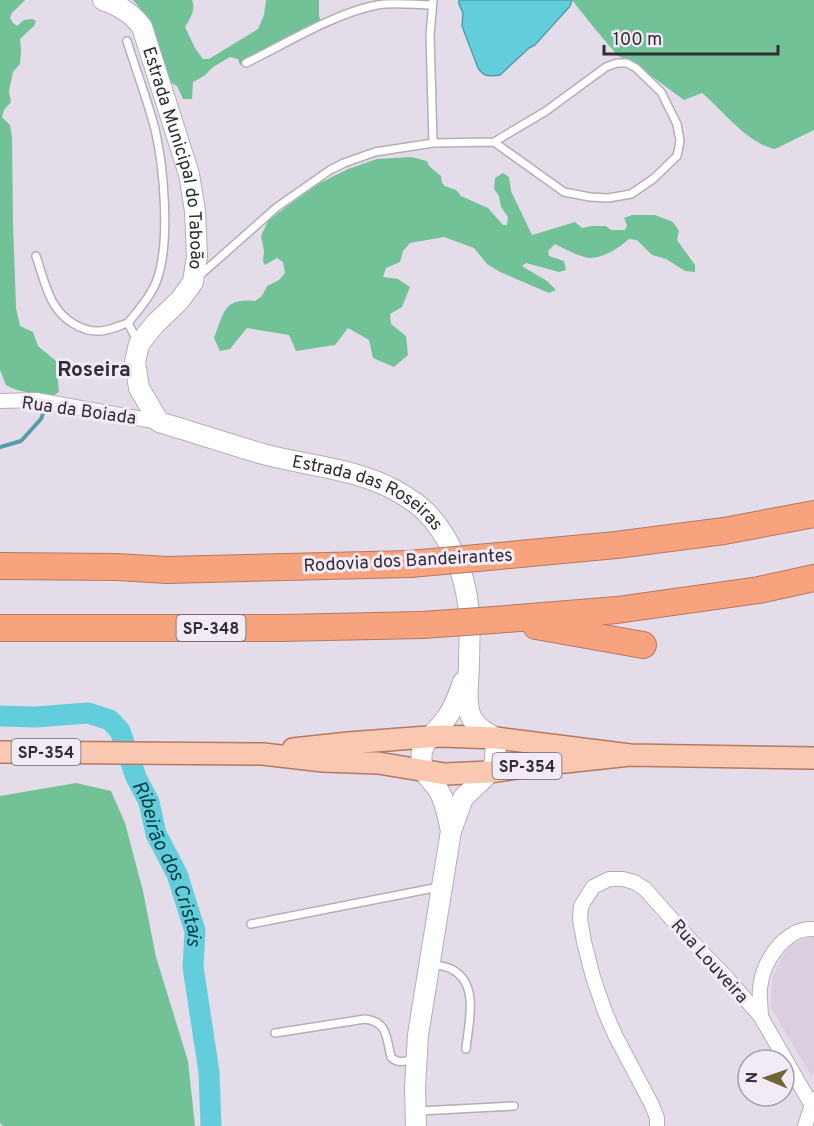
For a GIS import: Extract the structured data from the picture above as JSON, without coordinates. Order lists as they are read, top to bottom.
{
  "streets": {
    "highway": ["Rodovia dos Bandeirantes", "SP-348"],
    "main road": ["SP-354"],
    "street": [
      "Estrada Municipal do Taboão",
      "Rua da Boiada",
      "Estrada das Roseiras",
      "Rua Louveira"
    ]
  },
  "crossings": [
    ["Rua da Boiada", "Estrada das Roseiras"],
    ["Estrada das Roseiras", "SP-354"]
  ],
  "districts": ["Roseira"],
  "water": ["Ribeirão dos Cristais"],
  "scale_bar": "100 m",
  "north": "left"
}
